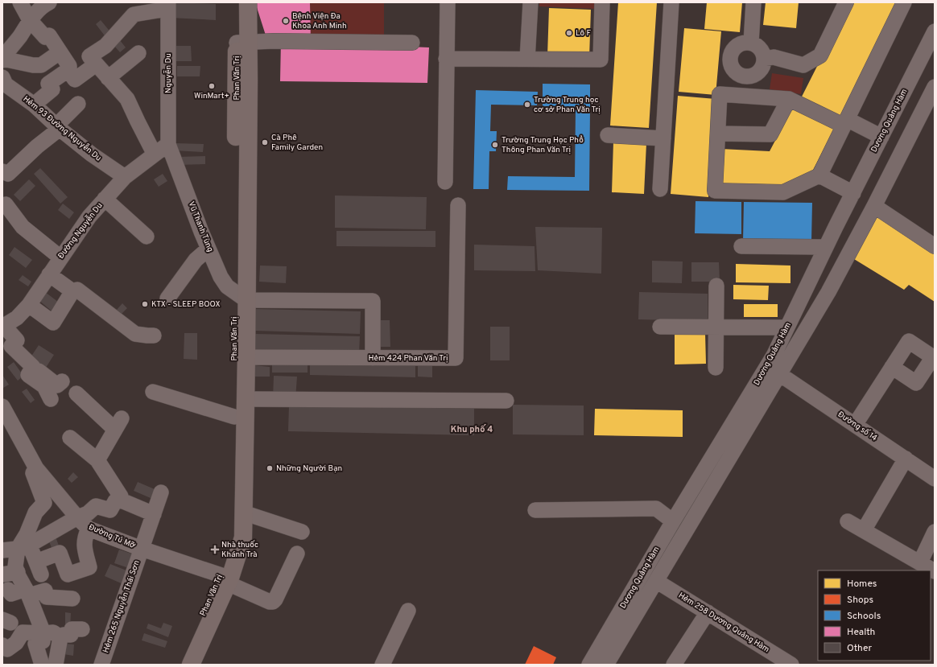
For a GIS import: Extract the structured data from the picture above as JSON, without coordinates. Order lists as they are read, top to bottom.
{
  "streets": {
    "main road": ["Phan Văn Trị"],
    "street": [
      "Nguyễn Du",
      "Dương Quảng Hàm",
      "Hẻm 93 Đường Nguyễn Du",
      "Vũ Thanh Tùng",
      "Đường Nguyễn Du",
      "Hẻm 424 Phan Văn Trị",
      "Đường số 14",
      "Đường Tú Mỡ",
      "Hẻm 265 Nguyễn Thái Sơn",
      "Hẻm 258 Dương Quảng Hàm"
    ]
  },
  "crossings": [
    ["Nguyễn Du", "Vũ Thanh Tùng"],
    ["Nguyễn Du", "Đường Nguyễn Du"],
    ["Phan Văn Trị", "Vũ Thanh Tùng"],
    ["Phan Văn Trị", "Hẻm 424 Phan Văn Trị"],
    ["Phan Văn Trị", "Đường Tú Mỡ"],
    ["Dương Quảng Hàm", "Đường số 14"],
    ["Dương Quảng Hàm", "Hẻm 258 Dương Quảng Hàm"],
    ["Hẻm 93 Đường Nguyễn Du", "Đường Nguyễn Du"],
    ["Vũ Thanh Tùng", "Đường Nguyễn Du"],
    ["Đường Tú Mỡ", "Hẻm 265 Nguyễn Thái Sơn"]
  ],
  "districts": ["Khu phố 4"],
  "places": {
    "other": [
      "Bệnh Viện Đa Khoa Anh Minh",
      "Lô F",
      "WinMart+",
      "Trường Trung học cơ sở Phan Văn Trị",
      "Cà Phê Family Garden",
      "Trường Trung Học Phổ Thông Phan Văn Trị",
      "KTX - SLEEP BOOX",
      "Những Người Bạn"
    ],
    "health": ["Nhà thuốc Khánh Trà"]
  },
  "legend": [
    "Homes",
    "Shops",
    "Schools",
    "Health",
    "Other"
  ]
}
